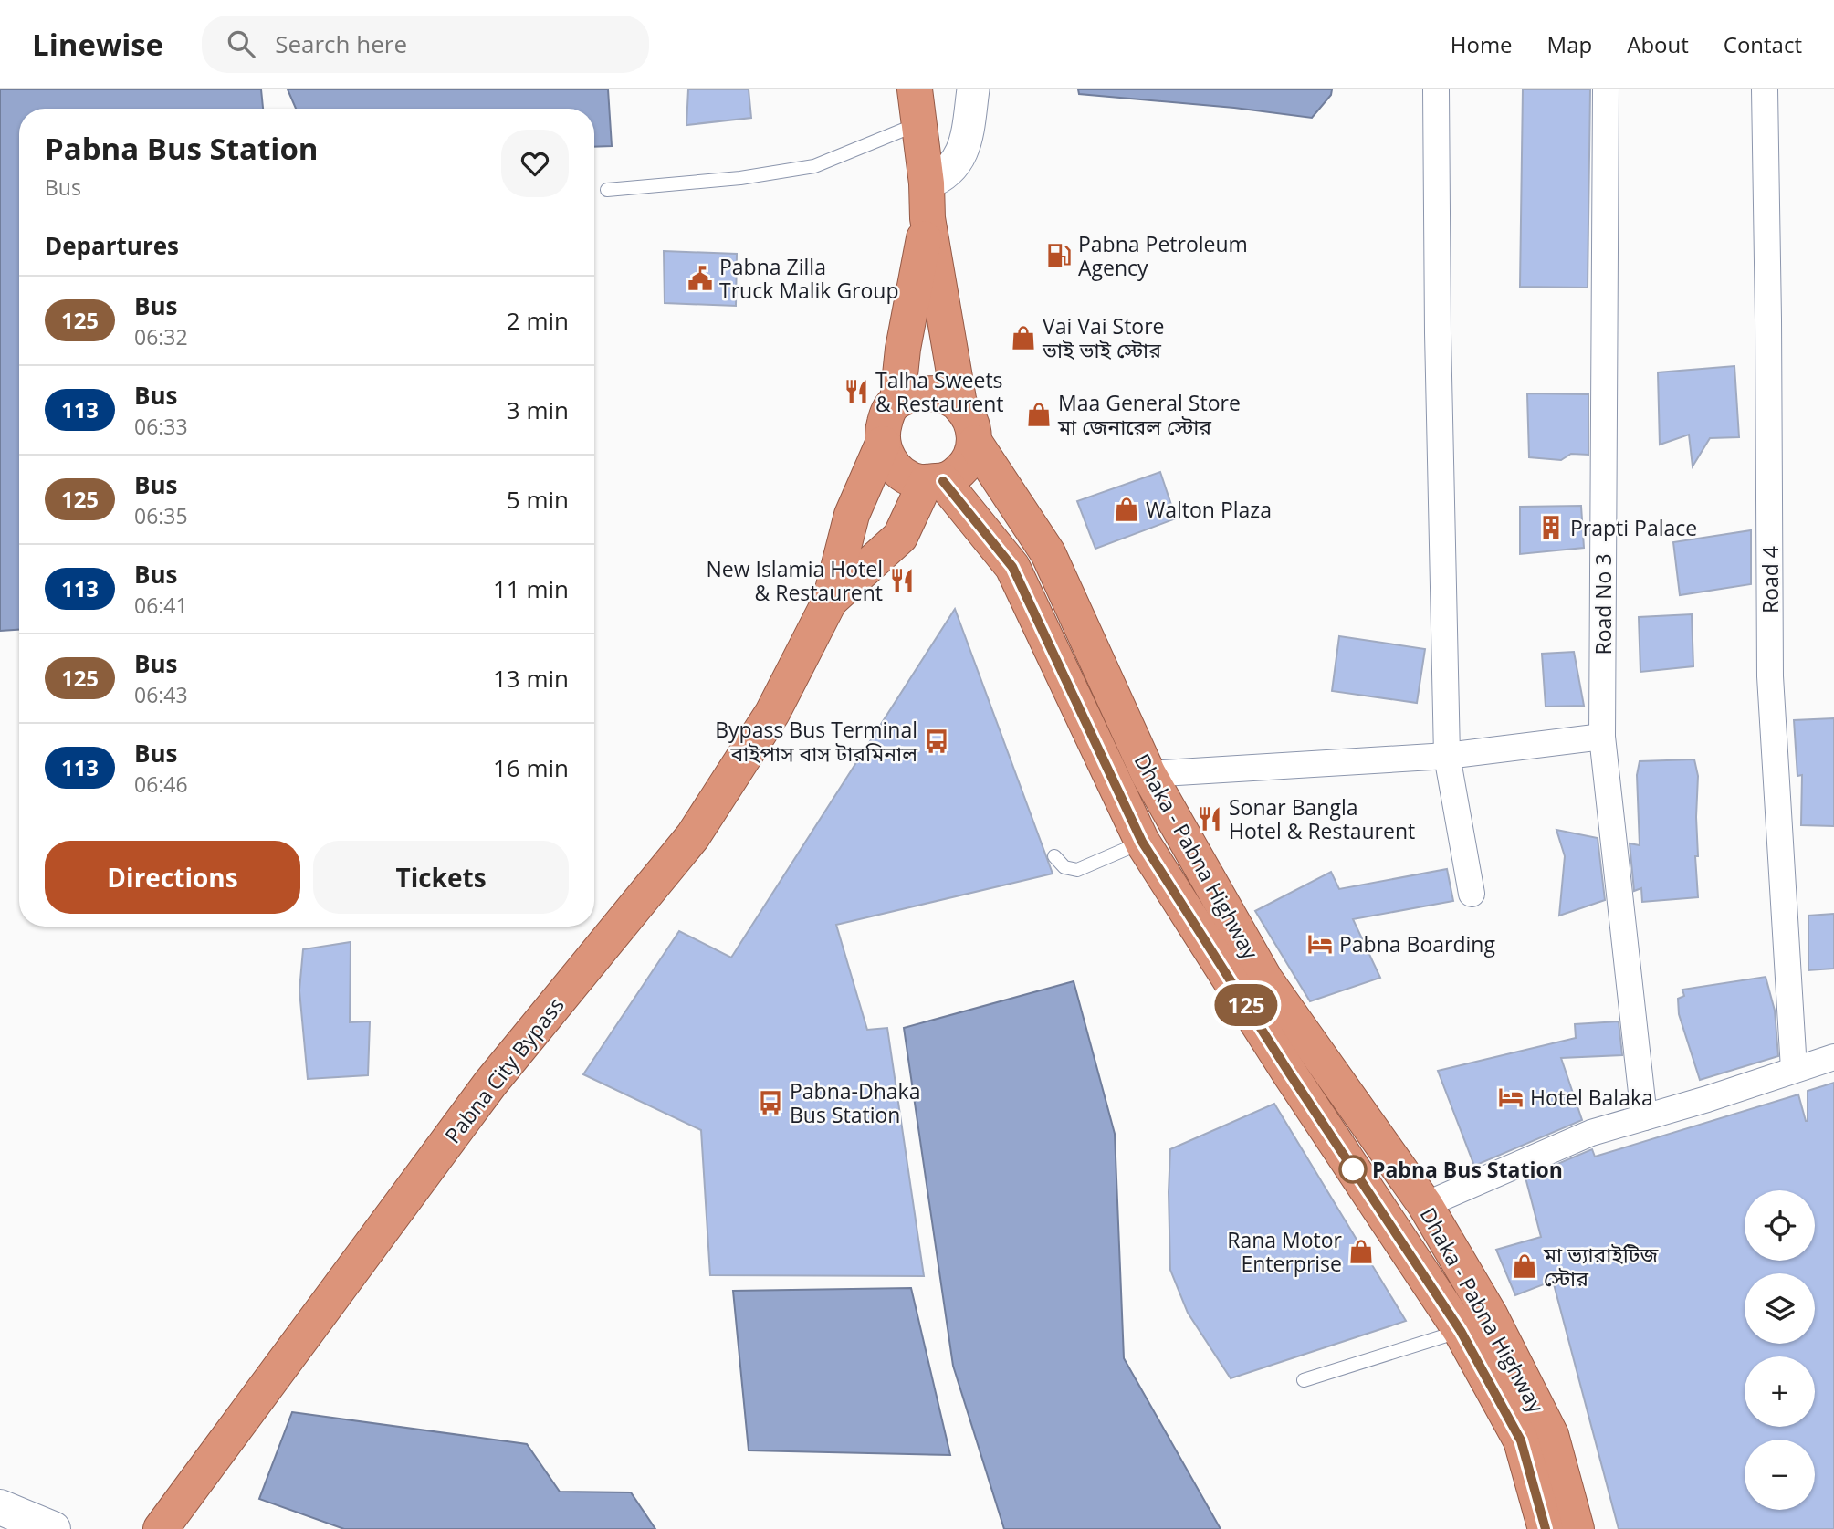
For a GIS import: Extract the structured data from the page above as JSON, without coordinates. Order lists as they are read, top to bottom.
{
  "streets": {
    "highway": ["Dhaka - Pabna Highway", "Pabna City Bypass"],
    "street": ["Road 4", "Road No 3"]
  },
  "crossings": [
    ["Dhaka - Pabna Highway", "Pabna City Bypass"]
  ],
  "places": {
    "fuel station": ["Pabna Petroleum Agency"],
    "public building": ["Pabna Zilla Truck Malik Group"],
    "shop": [
      "Vai Vai Store ভাই ভাই স্টোর",
      "Maa General Store মা জেনারেল স্টোর",
      "Walton Plaza",
      "Rana Motor Enterprise",
      "মা ভ‍্যারাইটিজ স্টোর"
    ],
    "restaurant": ["Talha Sweets & Restaurent", "New Islamia Hotel & Restaurent", "Sonar Bangla Hotel & Restaurent"],
    "building": ["Prapti Palace"],
    "bus stop": ["Bypass Bus Terminal বাইপাস বাস টারমিনাল", "Pabna-Dhaka Bus Station"],
    "hotel": ["Pabna Boarding", "Hotel Balaka"],
    "other": ["Pabna Bus Station"]
  },
  "lines": ["bus line 125"],
  "page": {
    "header": "Linewise",
    "search": "Search here",
    "nav": [
      "Home",
      "Map",
      "About",
      "Contact"
    ],
    "on_map": "125",
    "heading": [
      ["Pabna Bus Station", "Bus"],
      "Departures"
    ],
    "list": [
      {
        "mark": "125",
        "name": "Bus",
        "note": "06:32",
        "value": "2 min"
      },
      {
        "mark": "113",
        "name": "Bus",
        "note": "06:33",
        "value": "3 min"
      },
      {
        "mark": "125",
        "name": "Bus",
        "note": "06:35",
        "value": "5 min"
      },
      {
        "mark": "113",
        "name": "Bus",
        "note": "06:41",
        "value": "11 min"
      },
      {
        "mark": "125",
        "name": "Bus",
        "note": "06:43",
        "value": "13 min"
      },
      {
        "mark": "113",
        "name": "Bus",
        "note": "06:46",
        "value": "16 min"
      }
    ],
    "buttons": ["Directions", "Tickets"],
    "map_buttons": ["+", "−"]
  }
}
